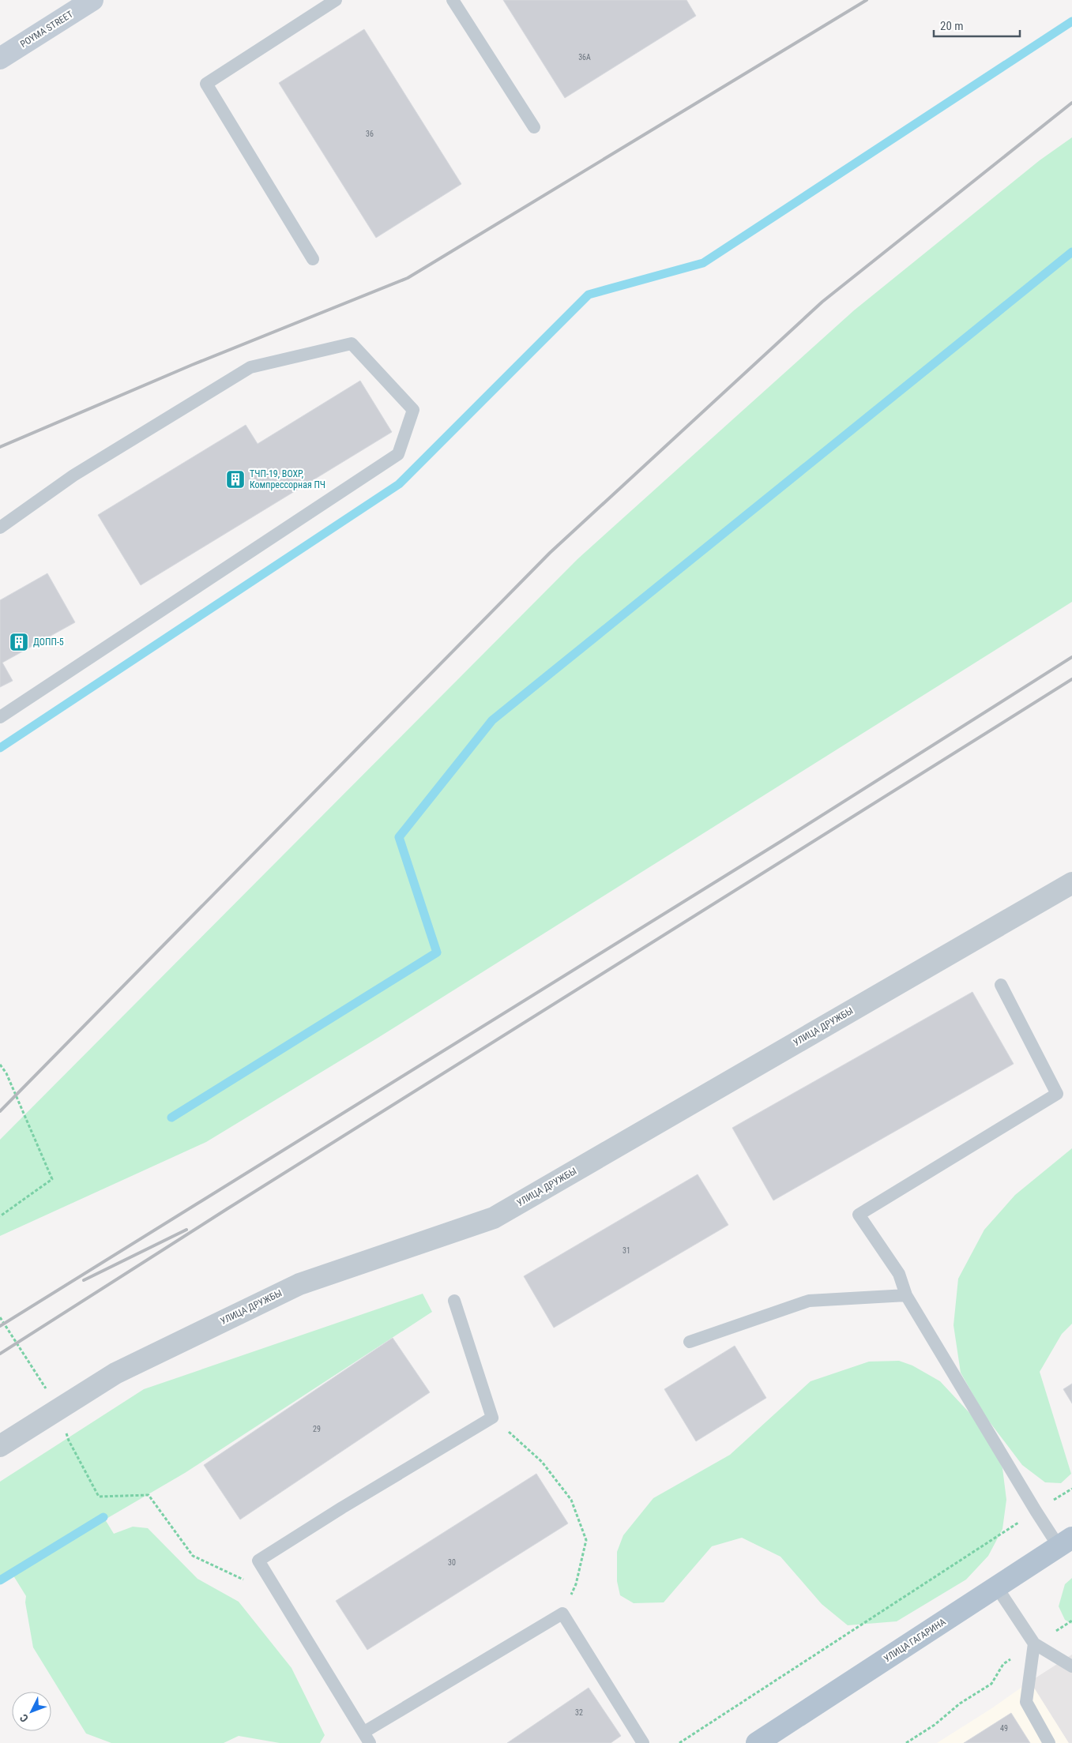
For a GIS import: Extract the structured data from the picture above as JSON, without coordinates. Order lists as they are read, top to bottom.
{
  "streets": {
    "main road": ["POYMA STREET", "УЛИЦА ГАГАРИНА"],
    "street": ["УЛИЦА ДРУЖБЫ"]
  },
  "places": {
    "building": ["ТЧП-19, ВОХР, Компрессорная ПЧ", "ДОПП-5"]
  },
  "house_numbers": [
    "36А",
    "36",
    "31",
    "29",
    "30",
    "32",
    "49"
  ],
  "scale_bar": "20 m",
  "north": "bottom left"
}
